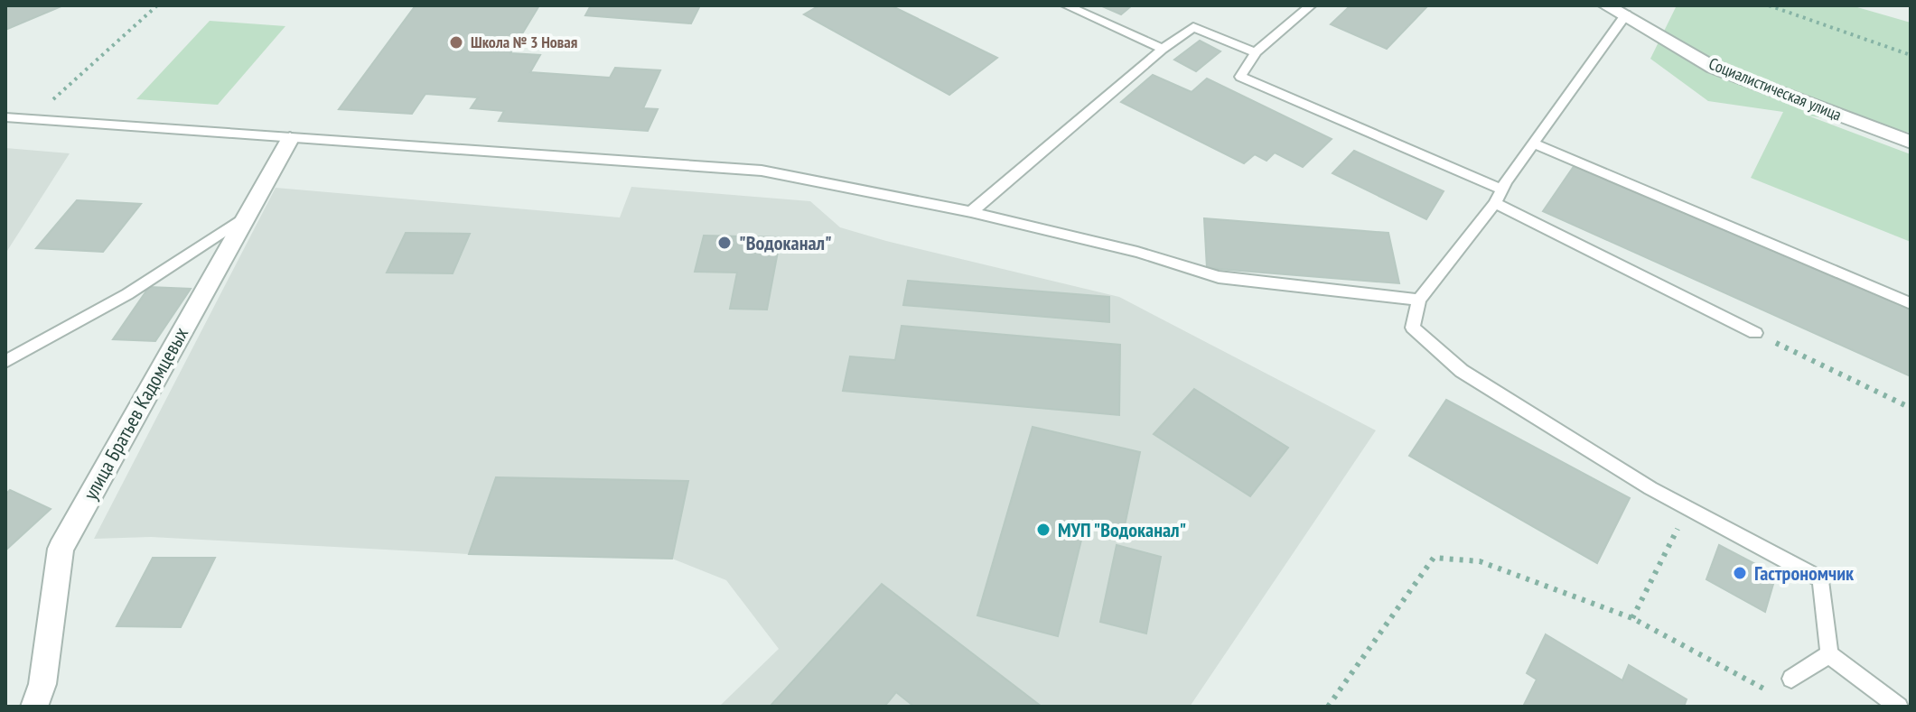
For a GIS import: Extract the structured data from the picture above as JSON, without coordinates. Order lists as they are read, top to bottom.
{
  "streets": {
    "street": ["Социалистическая улица", "улица Братьев Кадомцевых"]
  },
  "places": [
    "Школа № 3 Новая",
    "\"Водоканал\"",
    "МУП \"Водоканал\"",
    "Гастрономчик"
  ]
}
